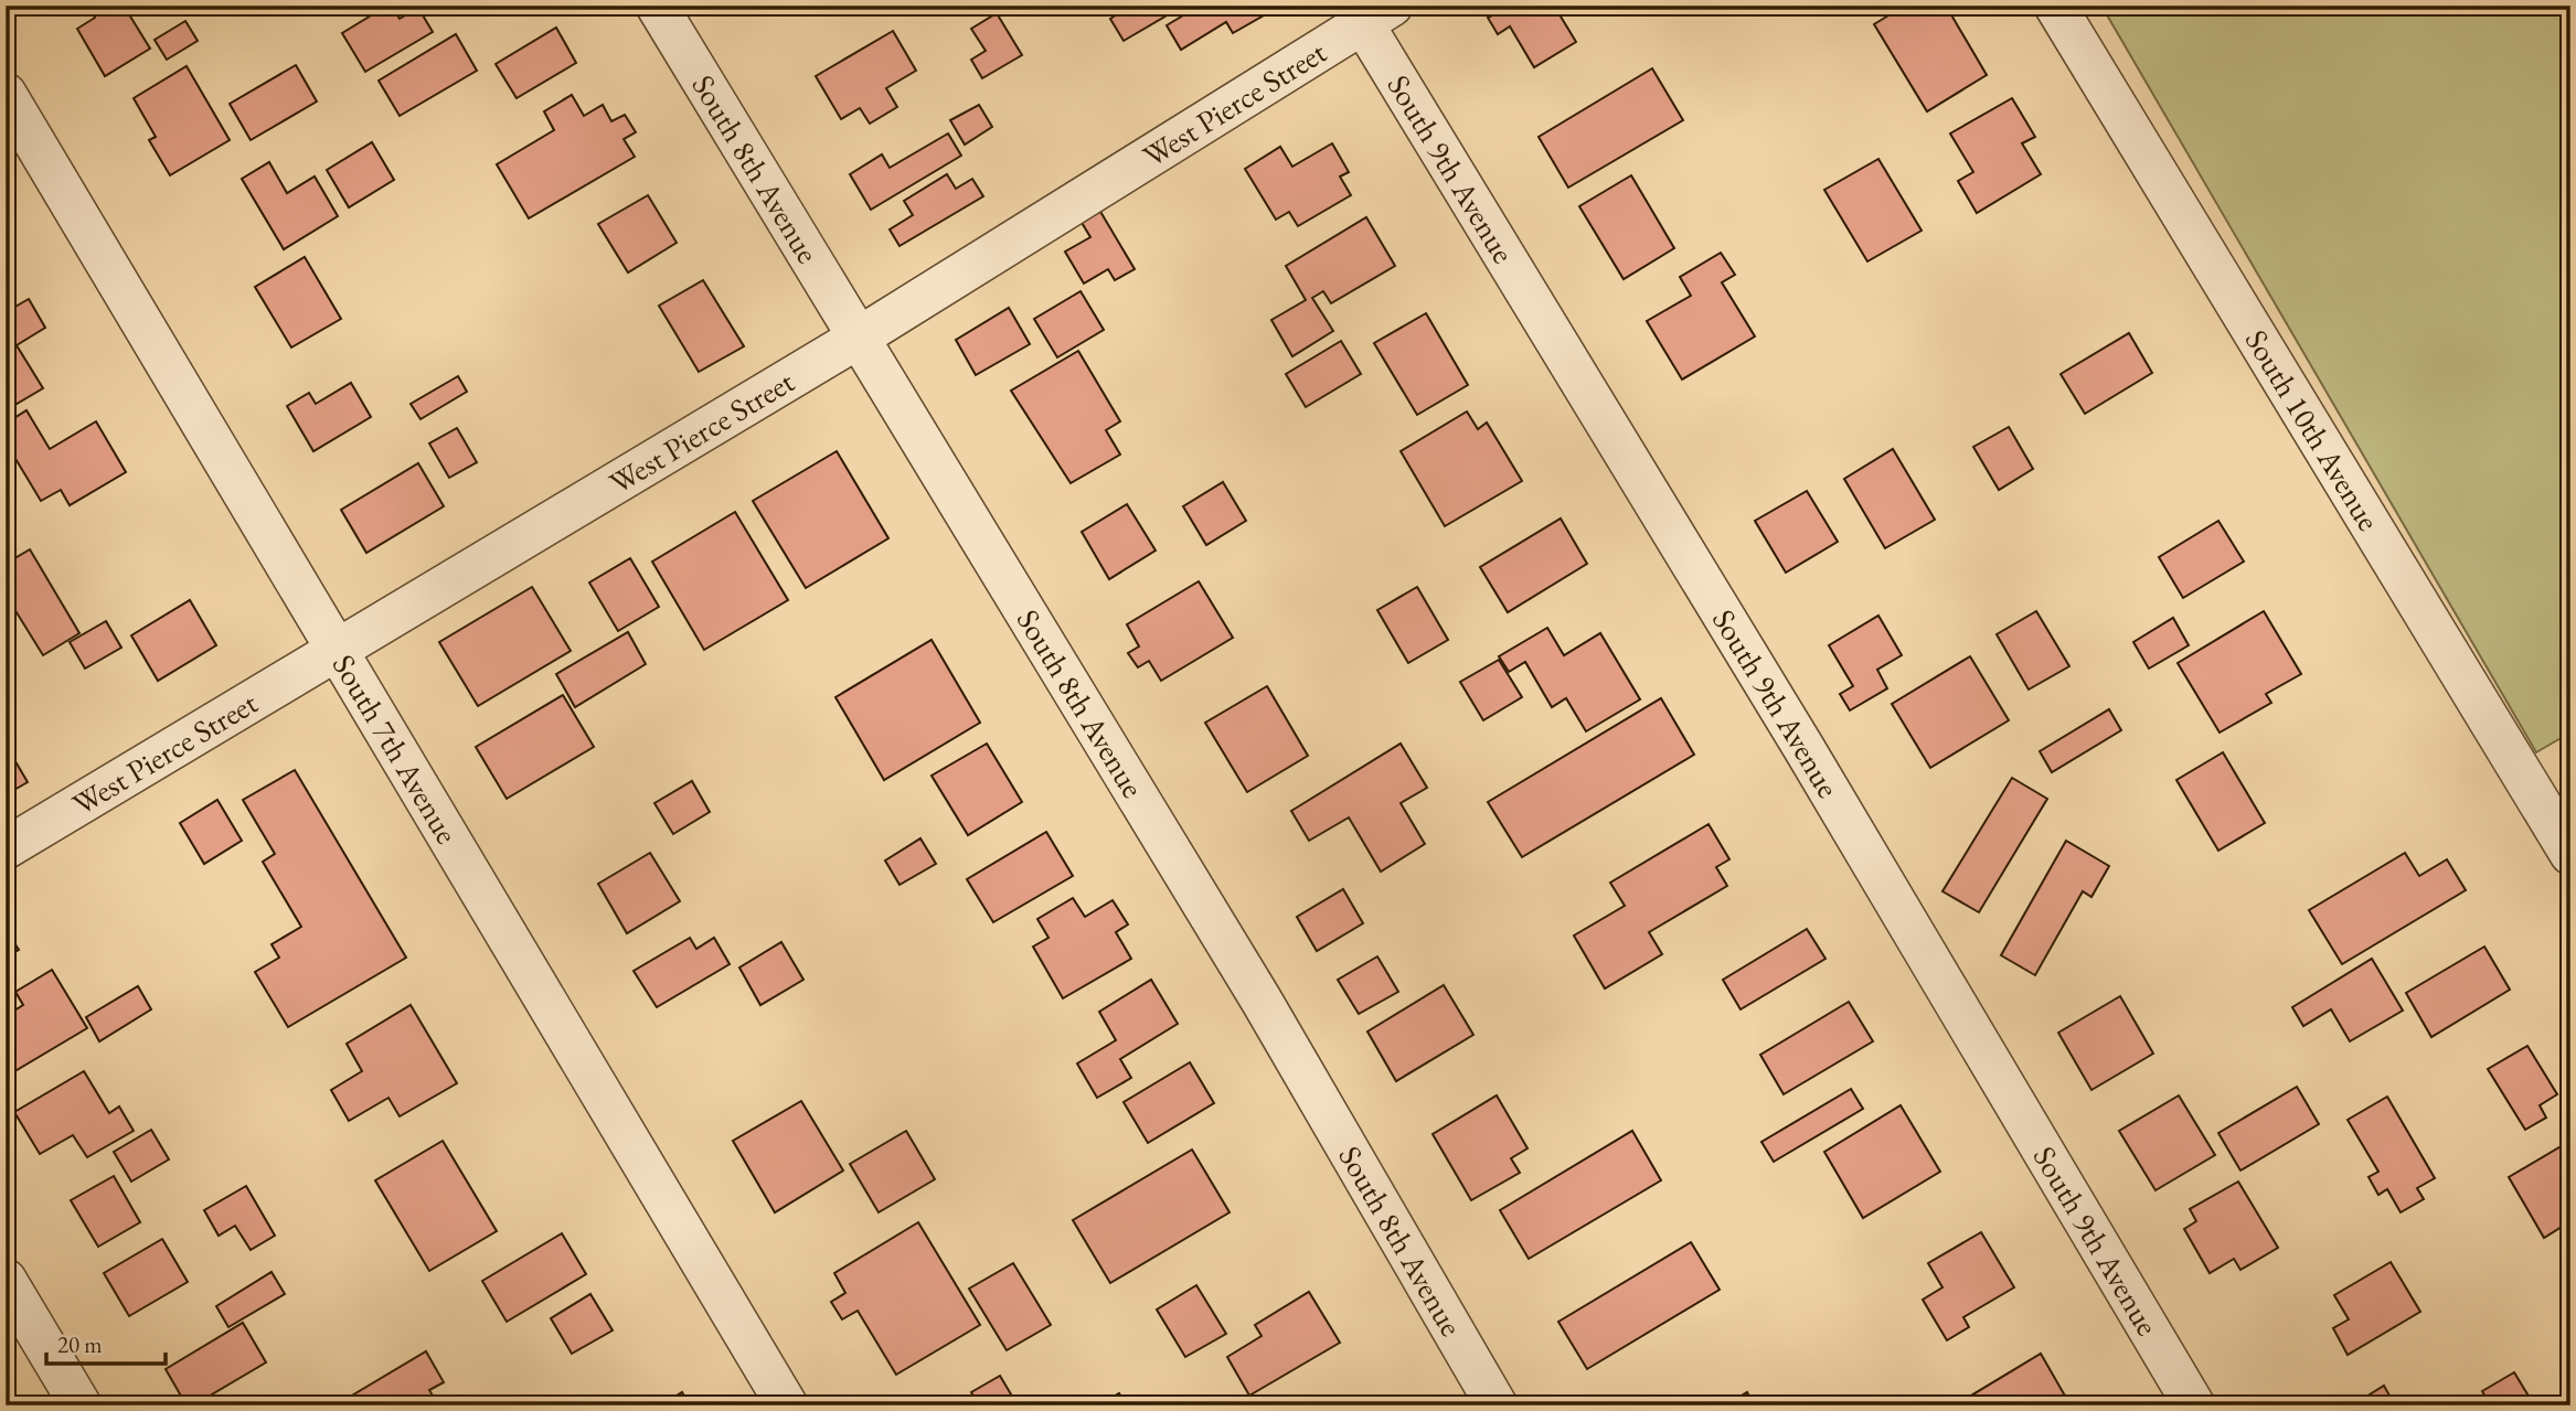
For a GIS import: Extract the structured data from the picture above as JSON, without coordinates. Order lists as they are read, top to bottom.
{
  "streets": {
    "street": [
      "West Pierce Street",
      "South 8th Avenue",
      "South 9th Avenue",
      "South 10th Avenue",
      "South 7th Avenue"
    ]
  },
  "crossings": [
    ["West Pierce Street", "South 8th Avenue"],
    ["West Pierce Street", "South 9th Avenue"],
    ["West Pierce Street", "South 7th Avenue"]
  ],
  "scale_bar": "20 m"
}
